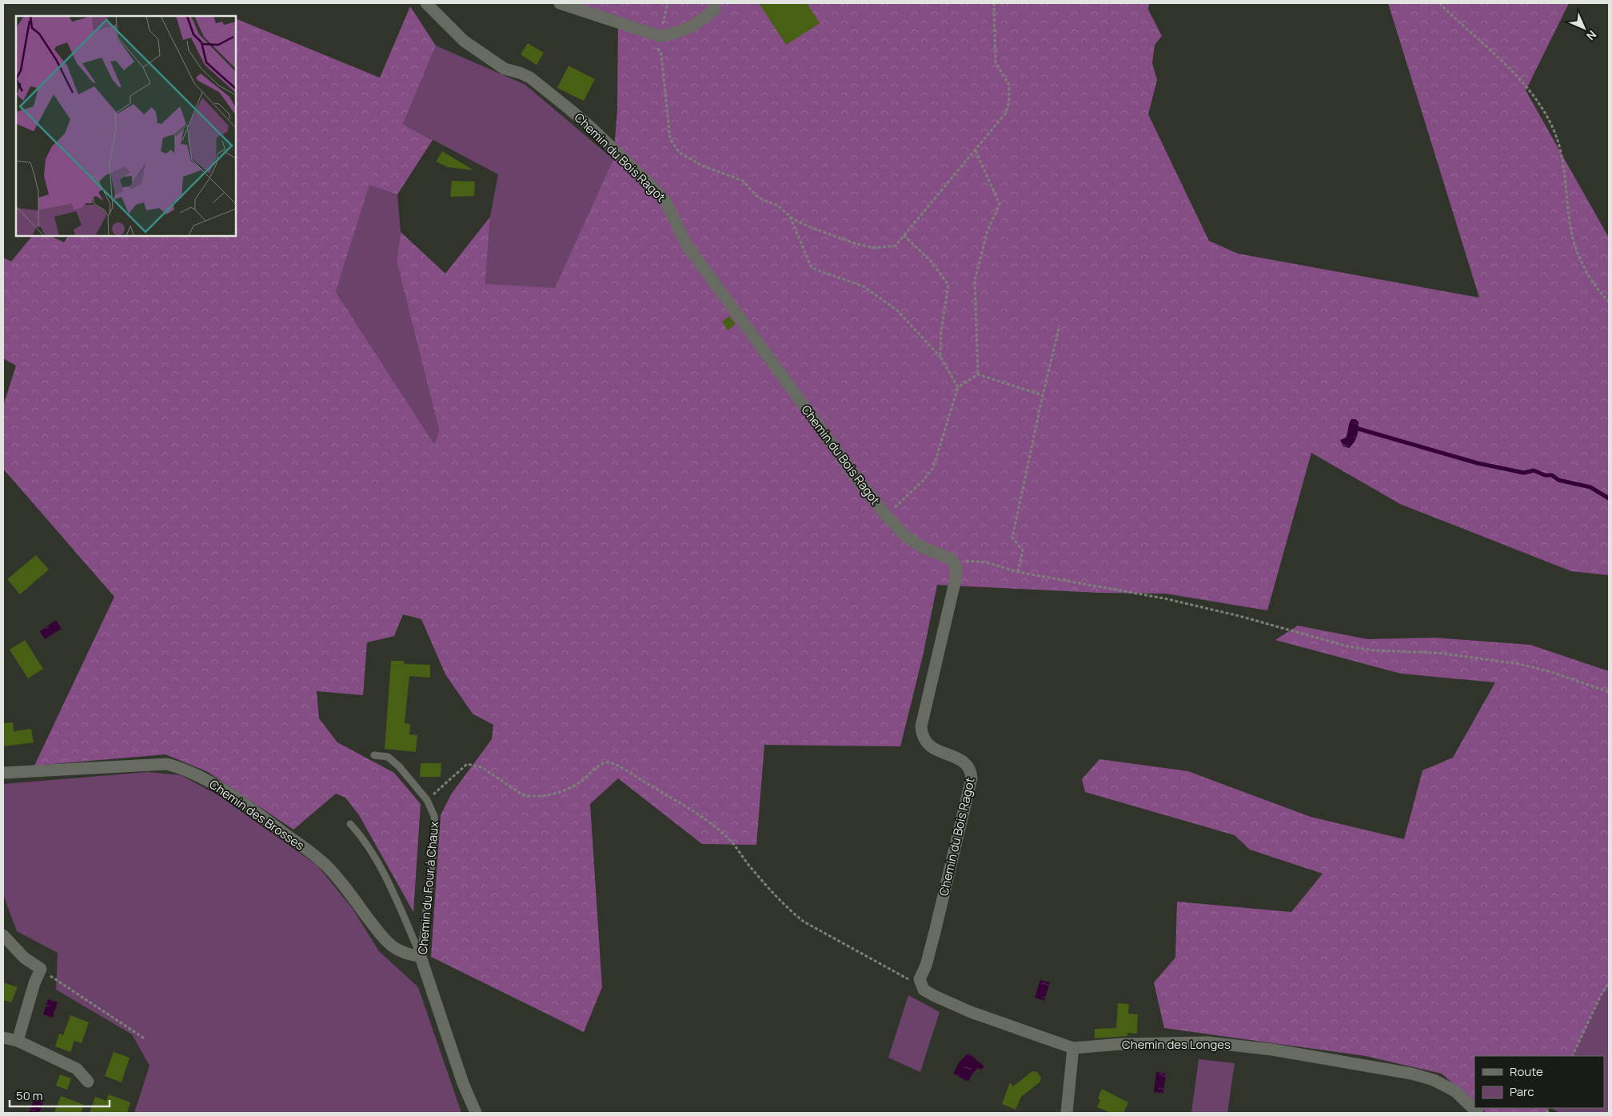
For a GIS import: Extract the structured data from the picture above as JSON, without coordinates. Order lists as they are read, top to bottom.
{
  "streets": {
    "street": [
      "Chemin du Bois Ragot",
      "Chemin des Brosses",
      "Chemin du Four à Chaux",
      "Chemin des Longes"
    ]
  },
  "crossings": [
    ["Chemin du Bois Ragot", "Chemin des Longes"],
    ["Chemin des Brosses", "Chemin du Four à Chaux"]
  ],
  "legend": ["Route", "Parc"],
  "scale_bar": "50 m",
  "north": "bottom right"
}
